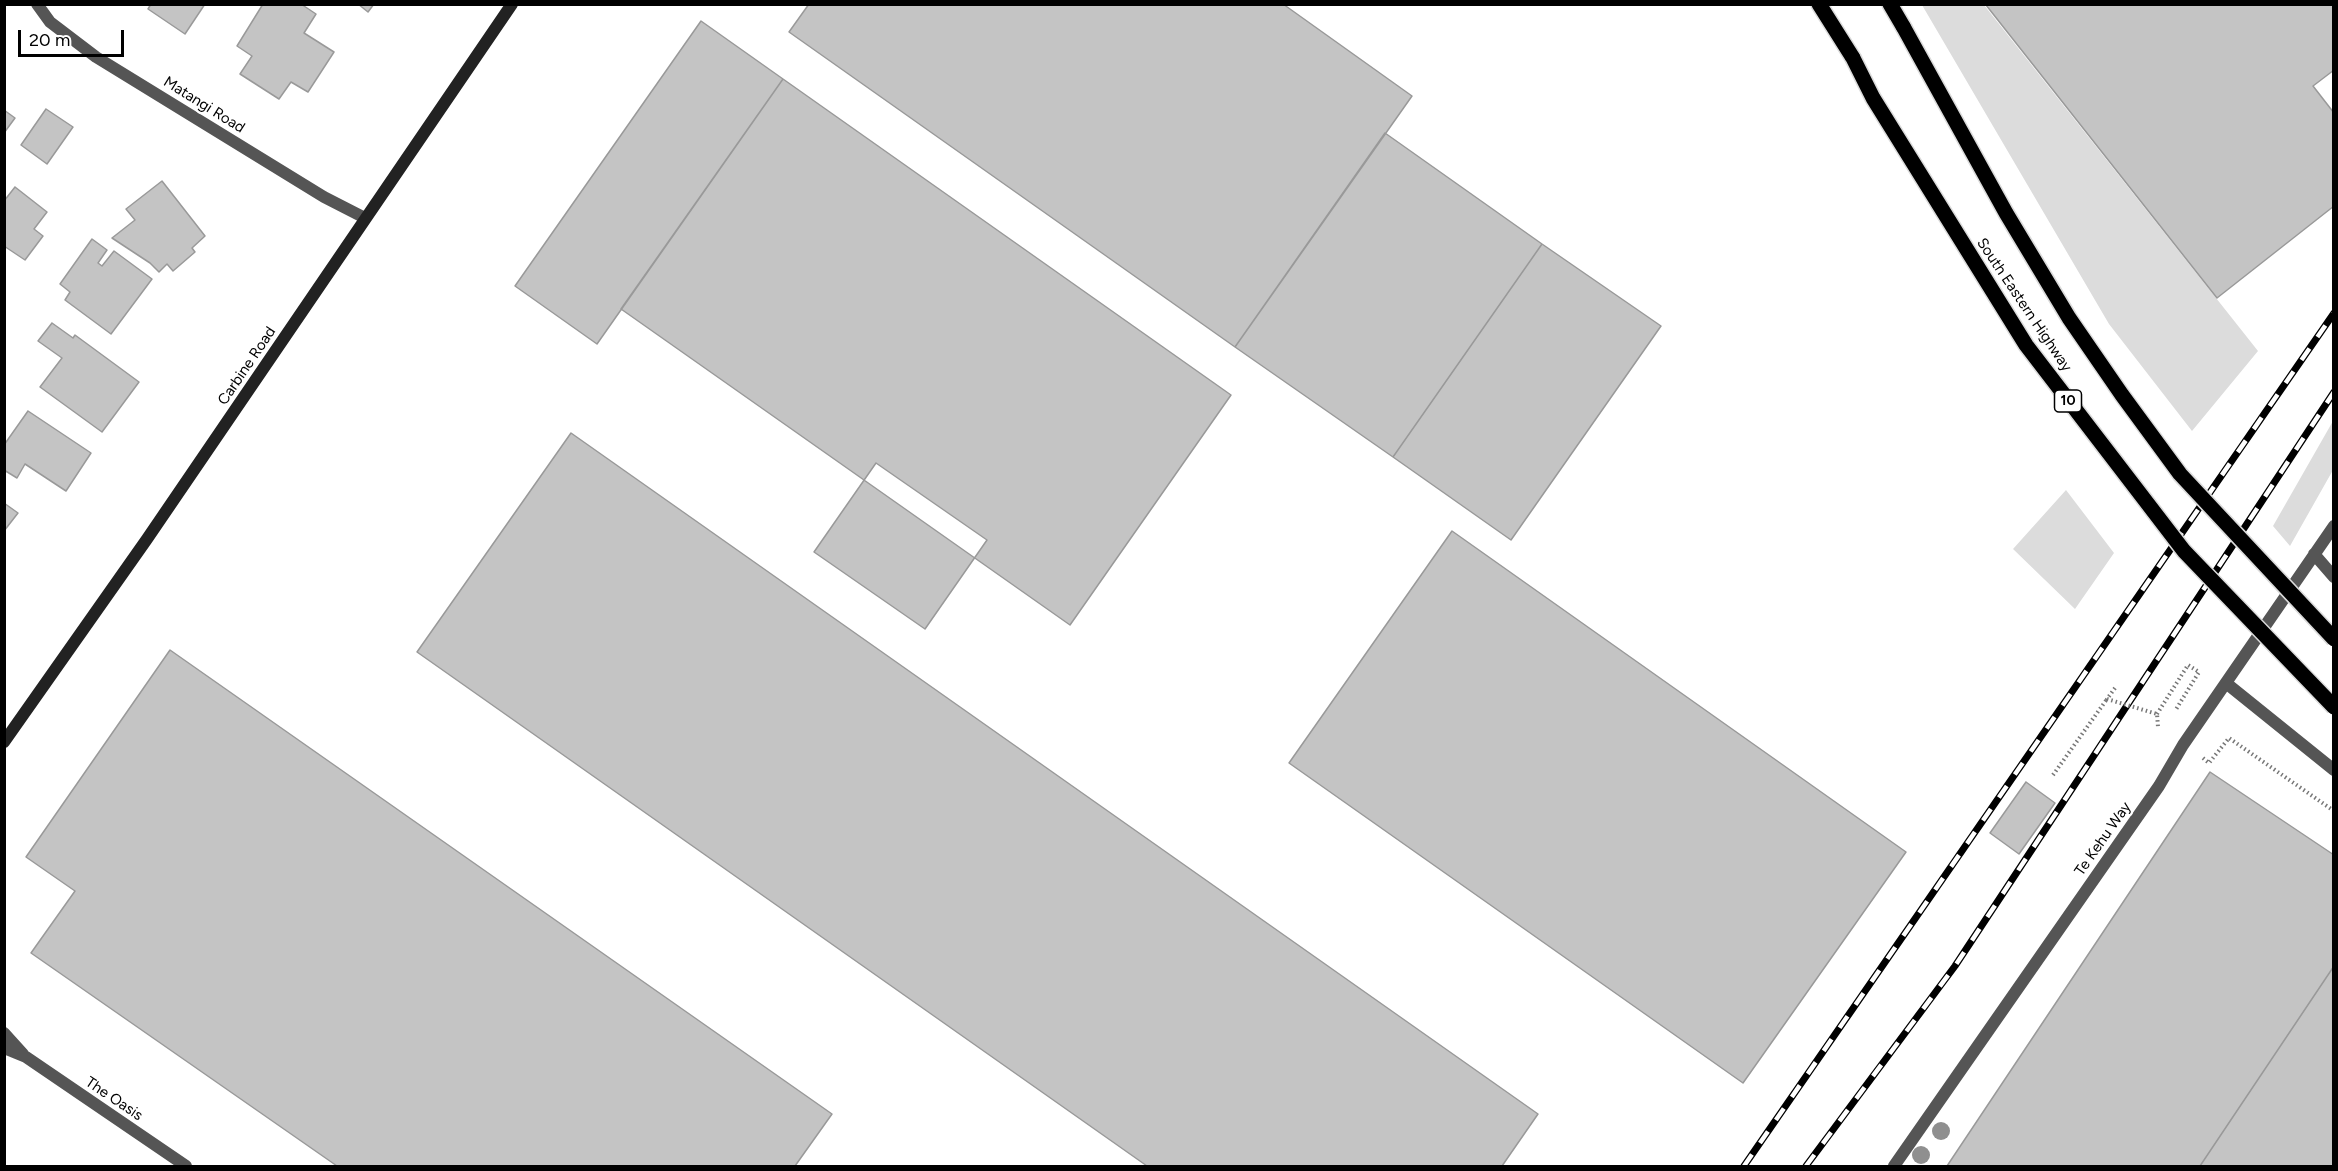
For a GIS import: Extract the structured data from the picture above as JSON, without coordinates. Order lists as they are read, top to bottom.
{
  "streets": {
    "main road": ["South Eastern Highway", "Carbine Road", "10"],
    "street": ["Matangi Road", "Te Kehu Way", "The Oasis"]
  },
  "crossings": [
    ["Matangi Road", "Carbine Road"]
  ],
  "scale_bar": "20 m"
}
